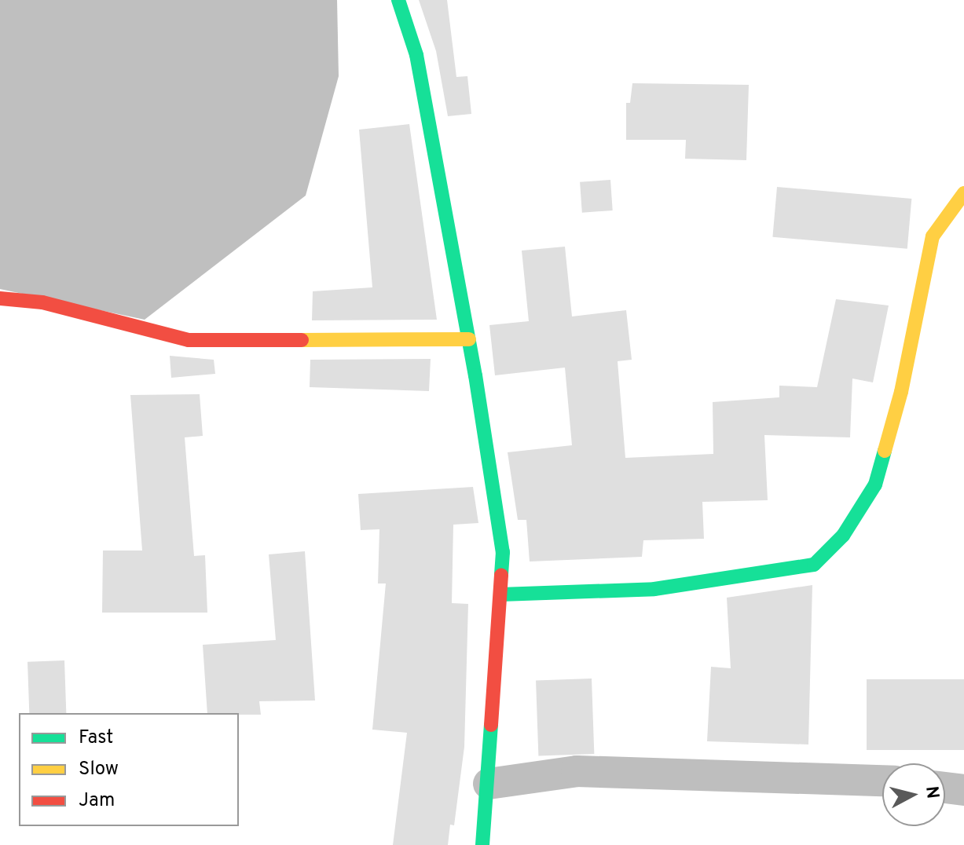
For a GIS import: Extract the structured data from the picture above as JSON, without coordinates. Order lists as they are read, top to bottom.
{
  "legend": ["Fast", "Slow", "Jam"],
  "north": "right"
}
